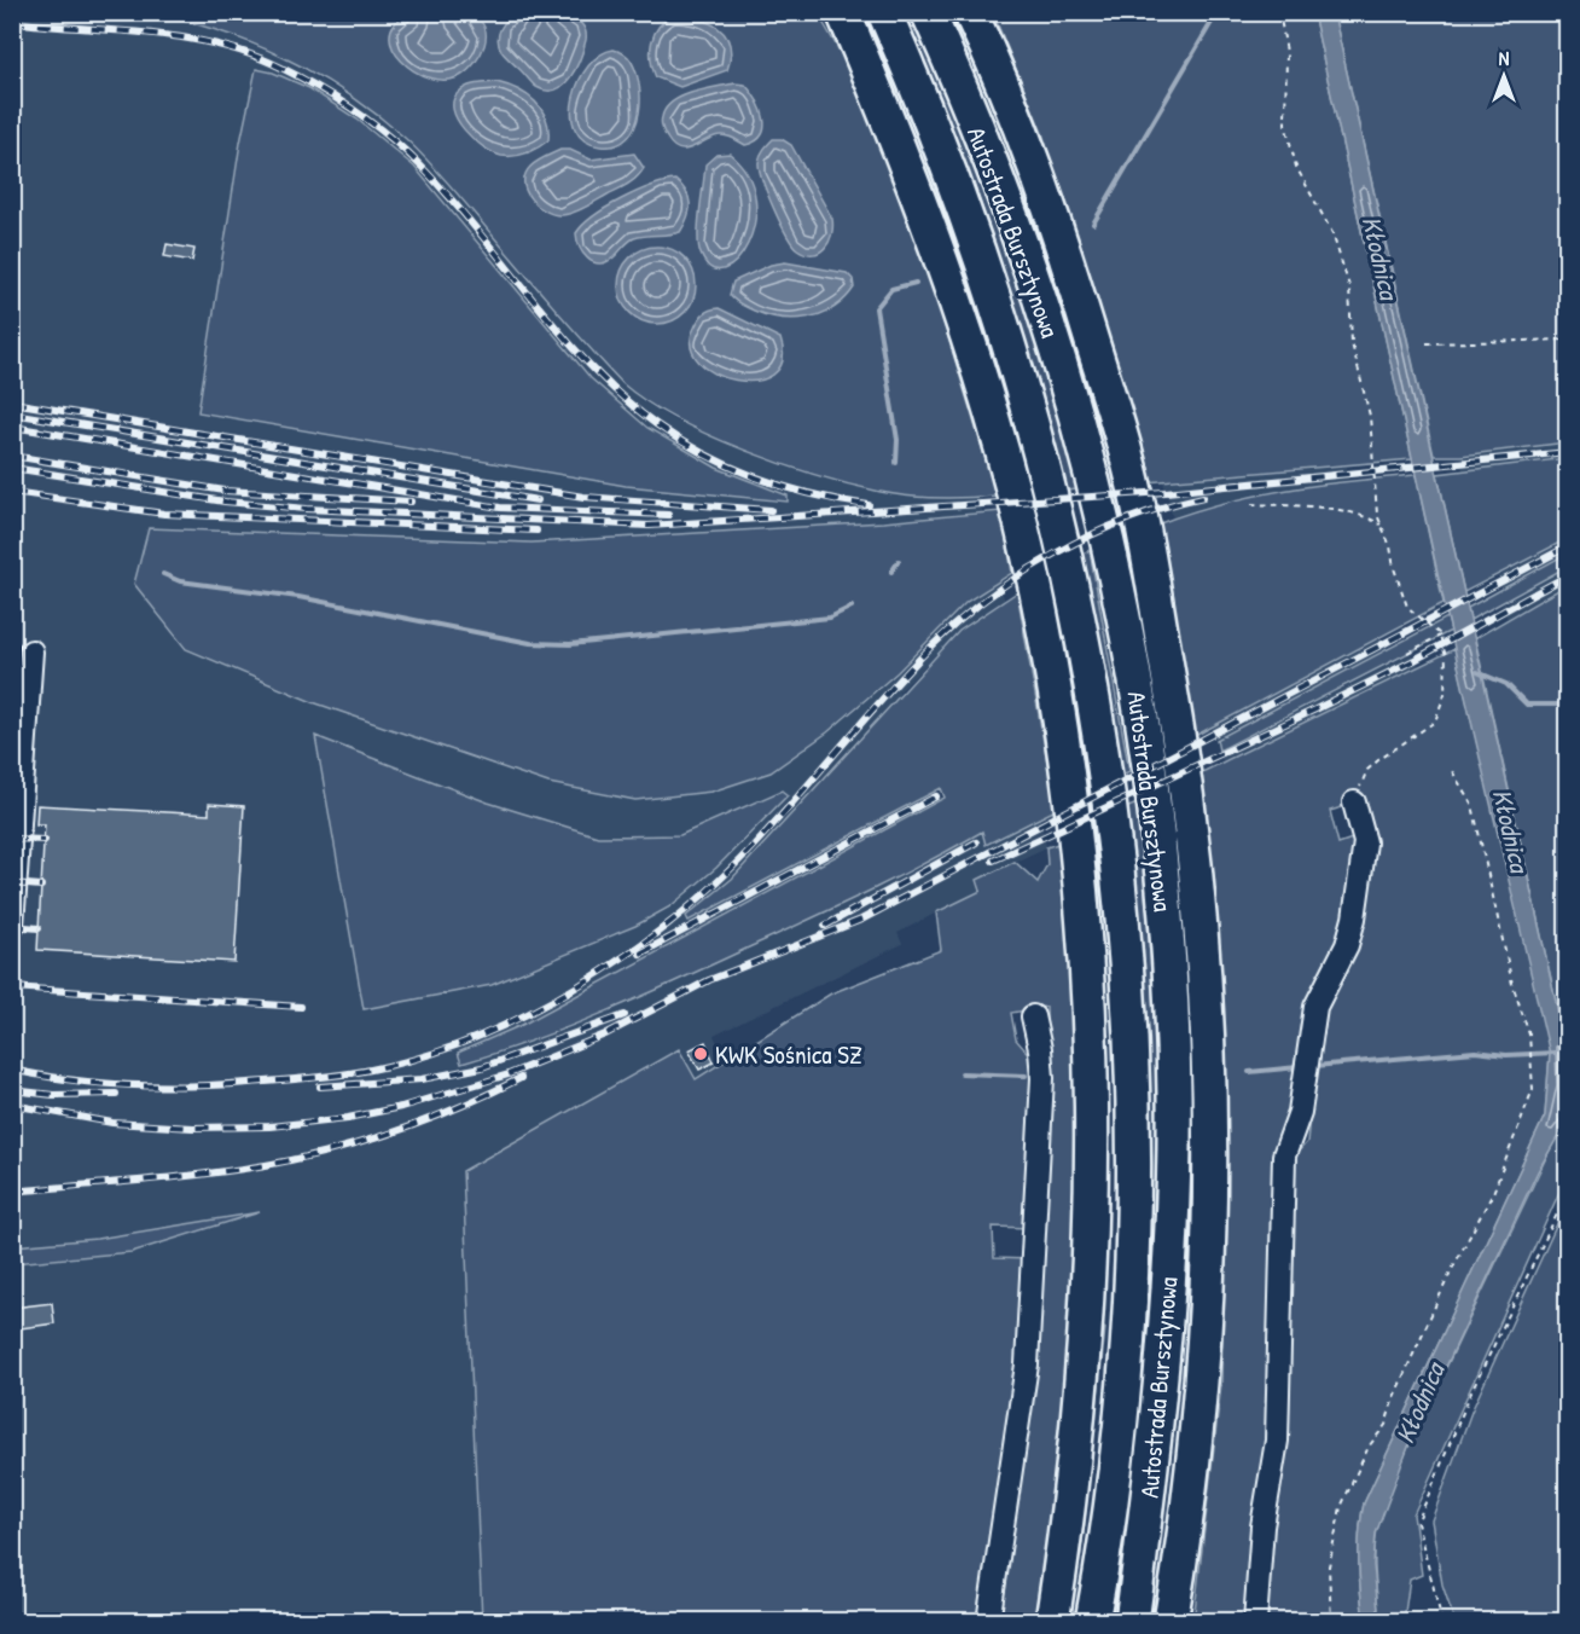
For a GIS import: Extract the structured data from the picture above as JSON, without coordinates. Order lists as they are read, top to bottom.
{
  "streets": {
    "highway": ["Autostrada Bursztynowa"]
  },
  "water": ["Kłodnica"],
  "places": ["KWK Sośnica SZ"],
  "north": "top"
}
